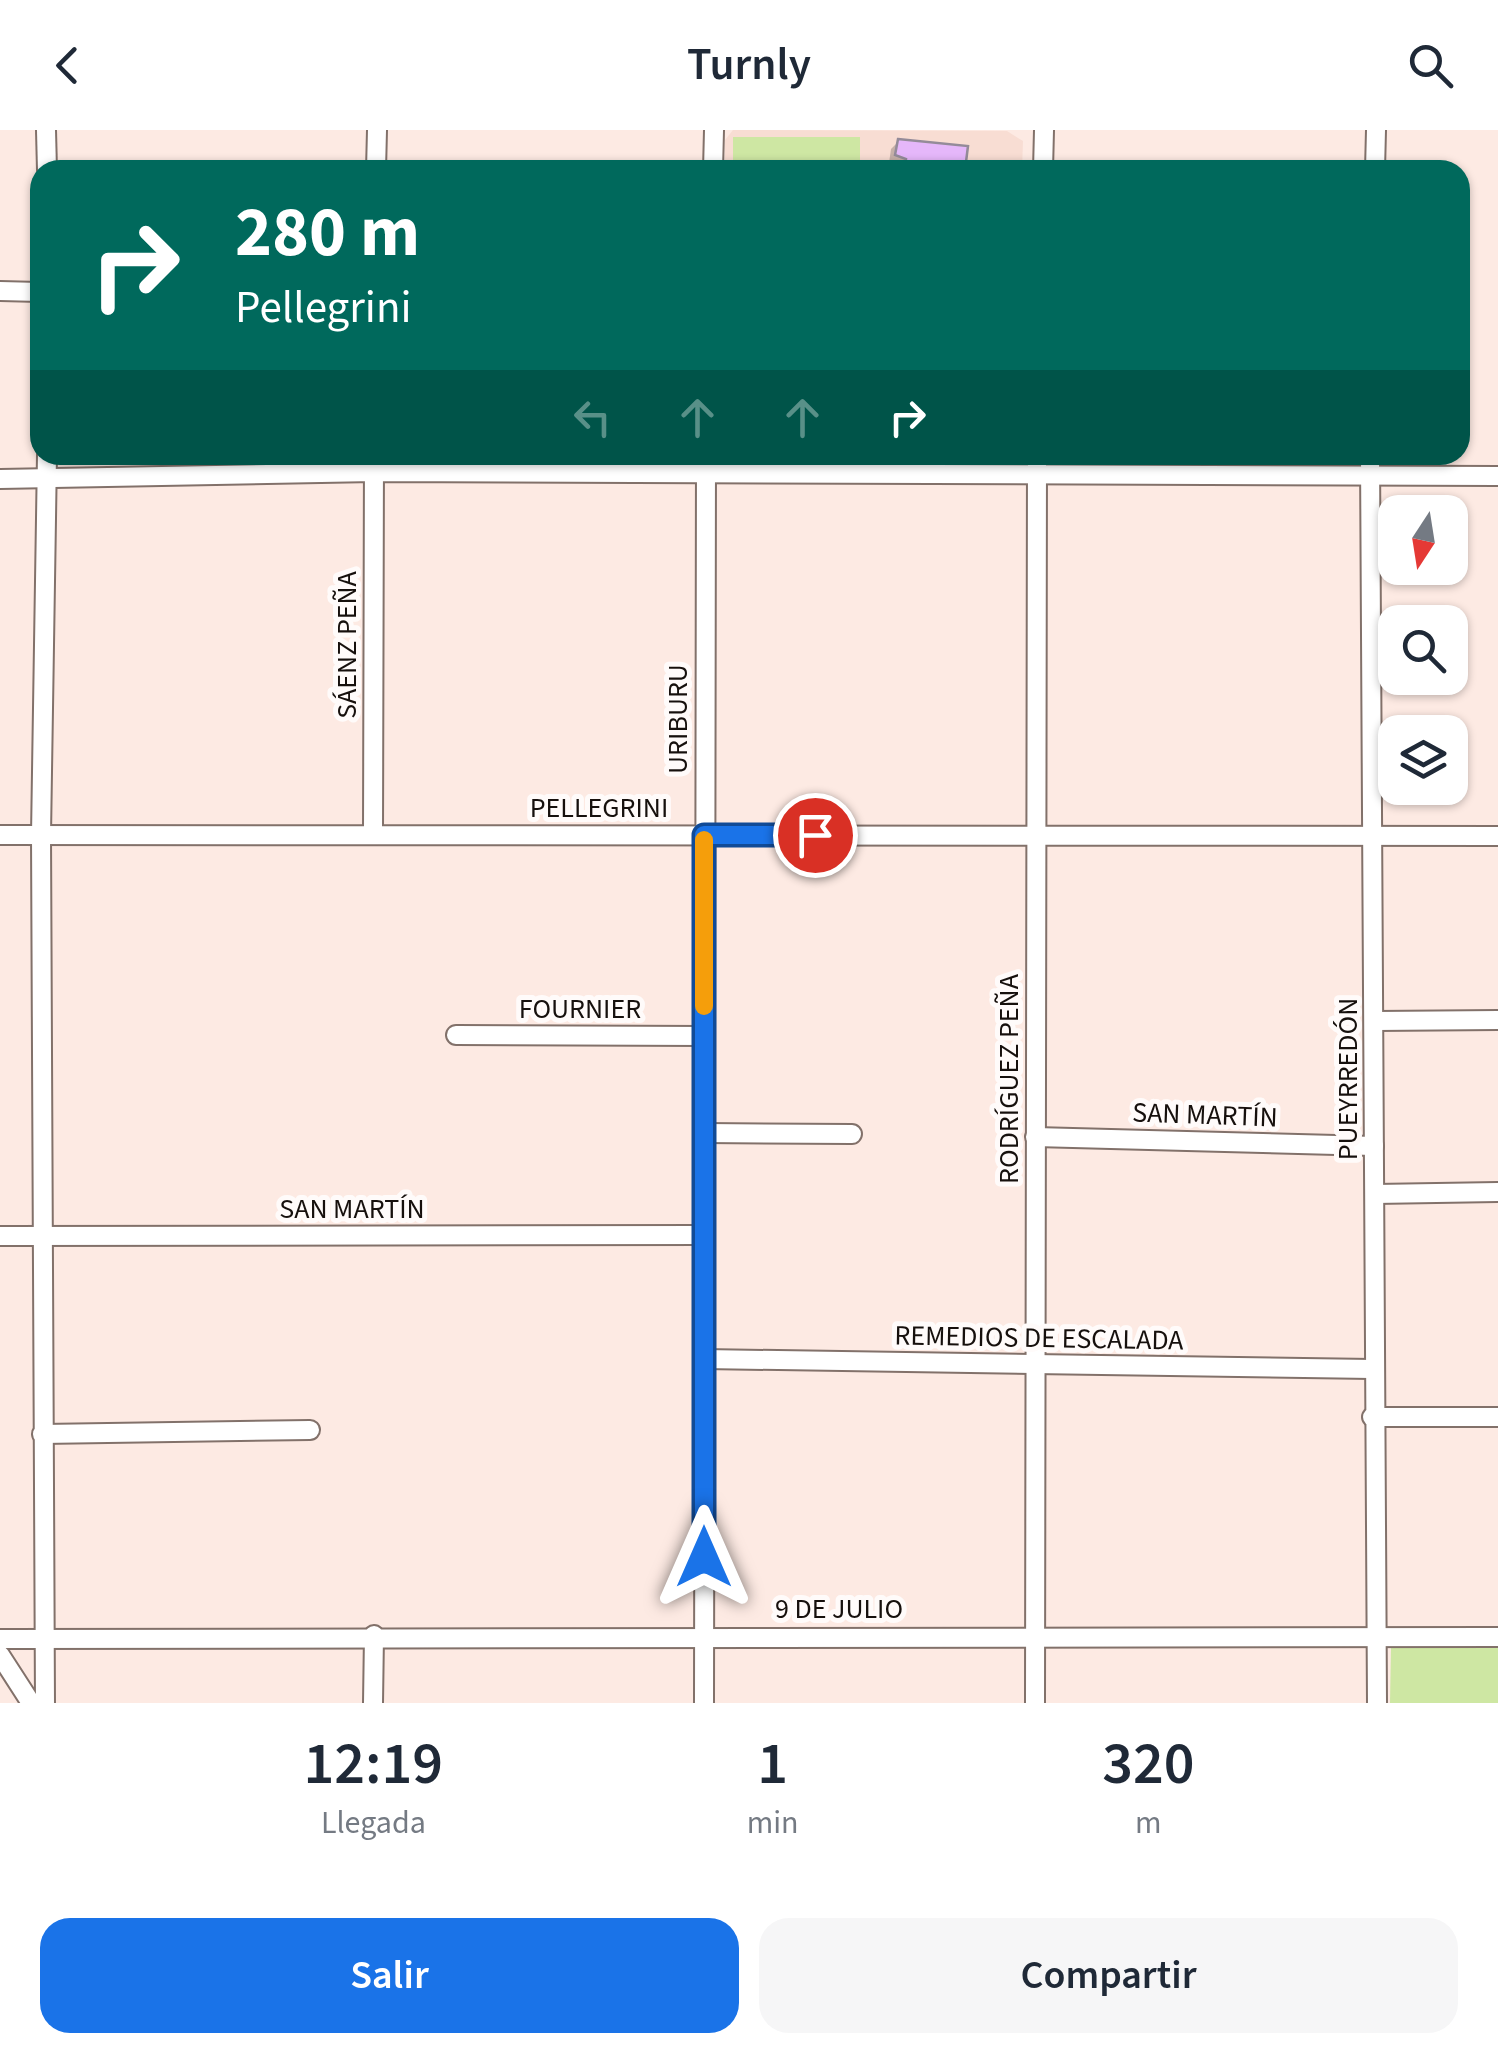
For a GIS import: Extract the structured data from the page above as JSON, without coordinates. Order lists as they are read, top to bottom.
{
  "streets": {
    "street": [
      "SÁENZ PEÑA",
      "URIBURU",
      "PELLEGRINI",
      "FOURNIER",
      "RODRÍGUEZ PEÑA",
      "PUEYRREDÓN",
      "SAN MARTÍN",
      "REMEDIOS DE ESCALADA",
      "9 DE JULIO"
    ]
  },
  "crossings": [
    ["SÁENZ PEÑA", "PELLEGRINI"],
    ["URIBURU", "PELLEGRINI"],
    ["URIBURU", "FOURNIER"],
    ["URIBURU", "SAN MARTÍN"],
    ["URIBURU", "REMEDIOS DE ESCALADA"],
    ["URIBURU", "9 DE JULIO"],
    ["PELLEGRINI", "RODRÍGUEZ PEÑA"],
    ["PELLEGRINI", "PUEYRREDÓN"],
    ["RODRÍGUEZ PEÑA", "SAN MARTÍN"],
    ["RODRÍGUEZ PEÑA", "REMEDIOS DE ESCALADA"],
    ["RODRÍGUEZ PEÑA", "9 DE JULIO"],
    ["PUEYRREDÓN", "SAN MARTÍN"],
    ["PUEYRREDÓN", "REMEDIOS DE ESCALADA"],
    ["PUEYRREDÓN", "9 DE JULIO"]
  ],
  "north": "bottom",
  "page": {
    "header": "Turnly",
    "turn": ["280 m", "Pellegrini"],
    "eta": [
      "12:19",
      "Llegada",
      "1",
      "min",
      "320",
      "m"
    ],
    "buttons": ["Salir", "Compartir"]
  }
}
